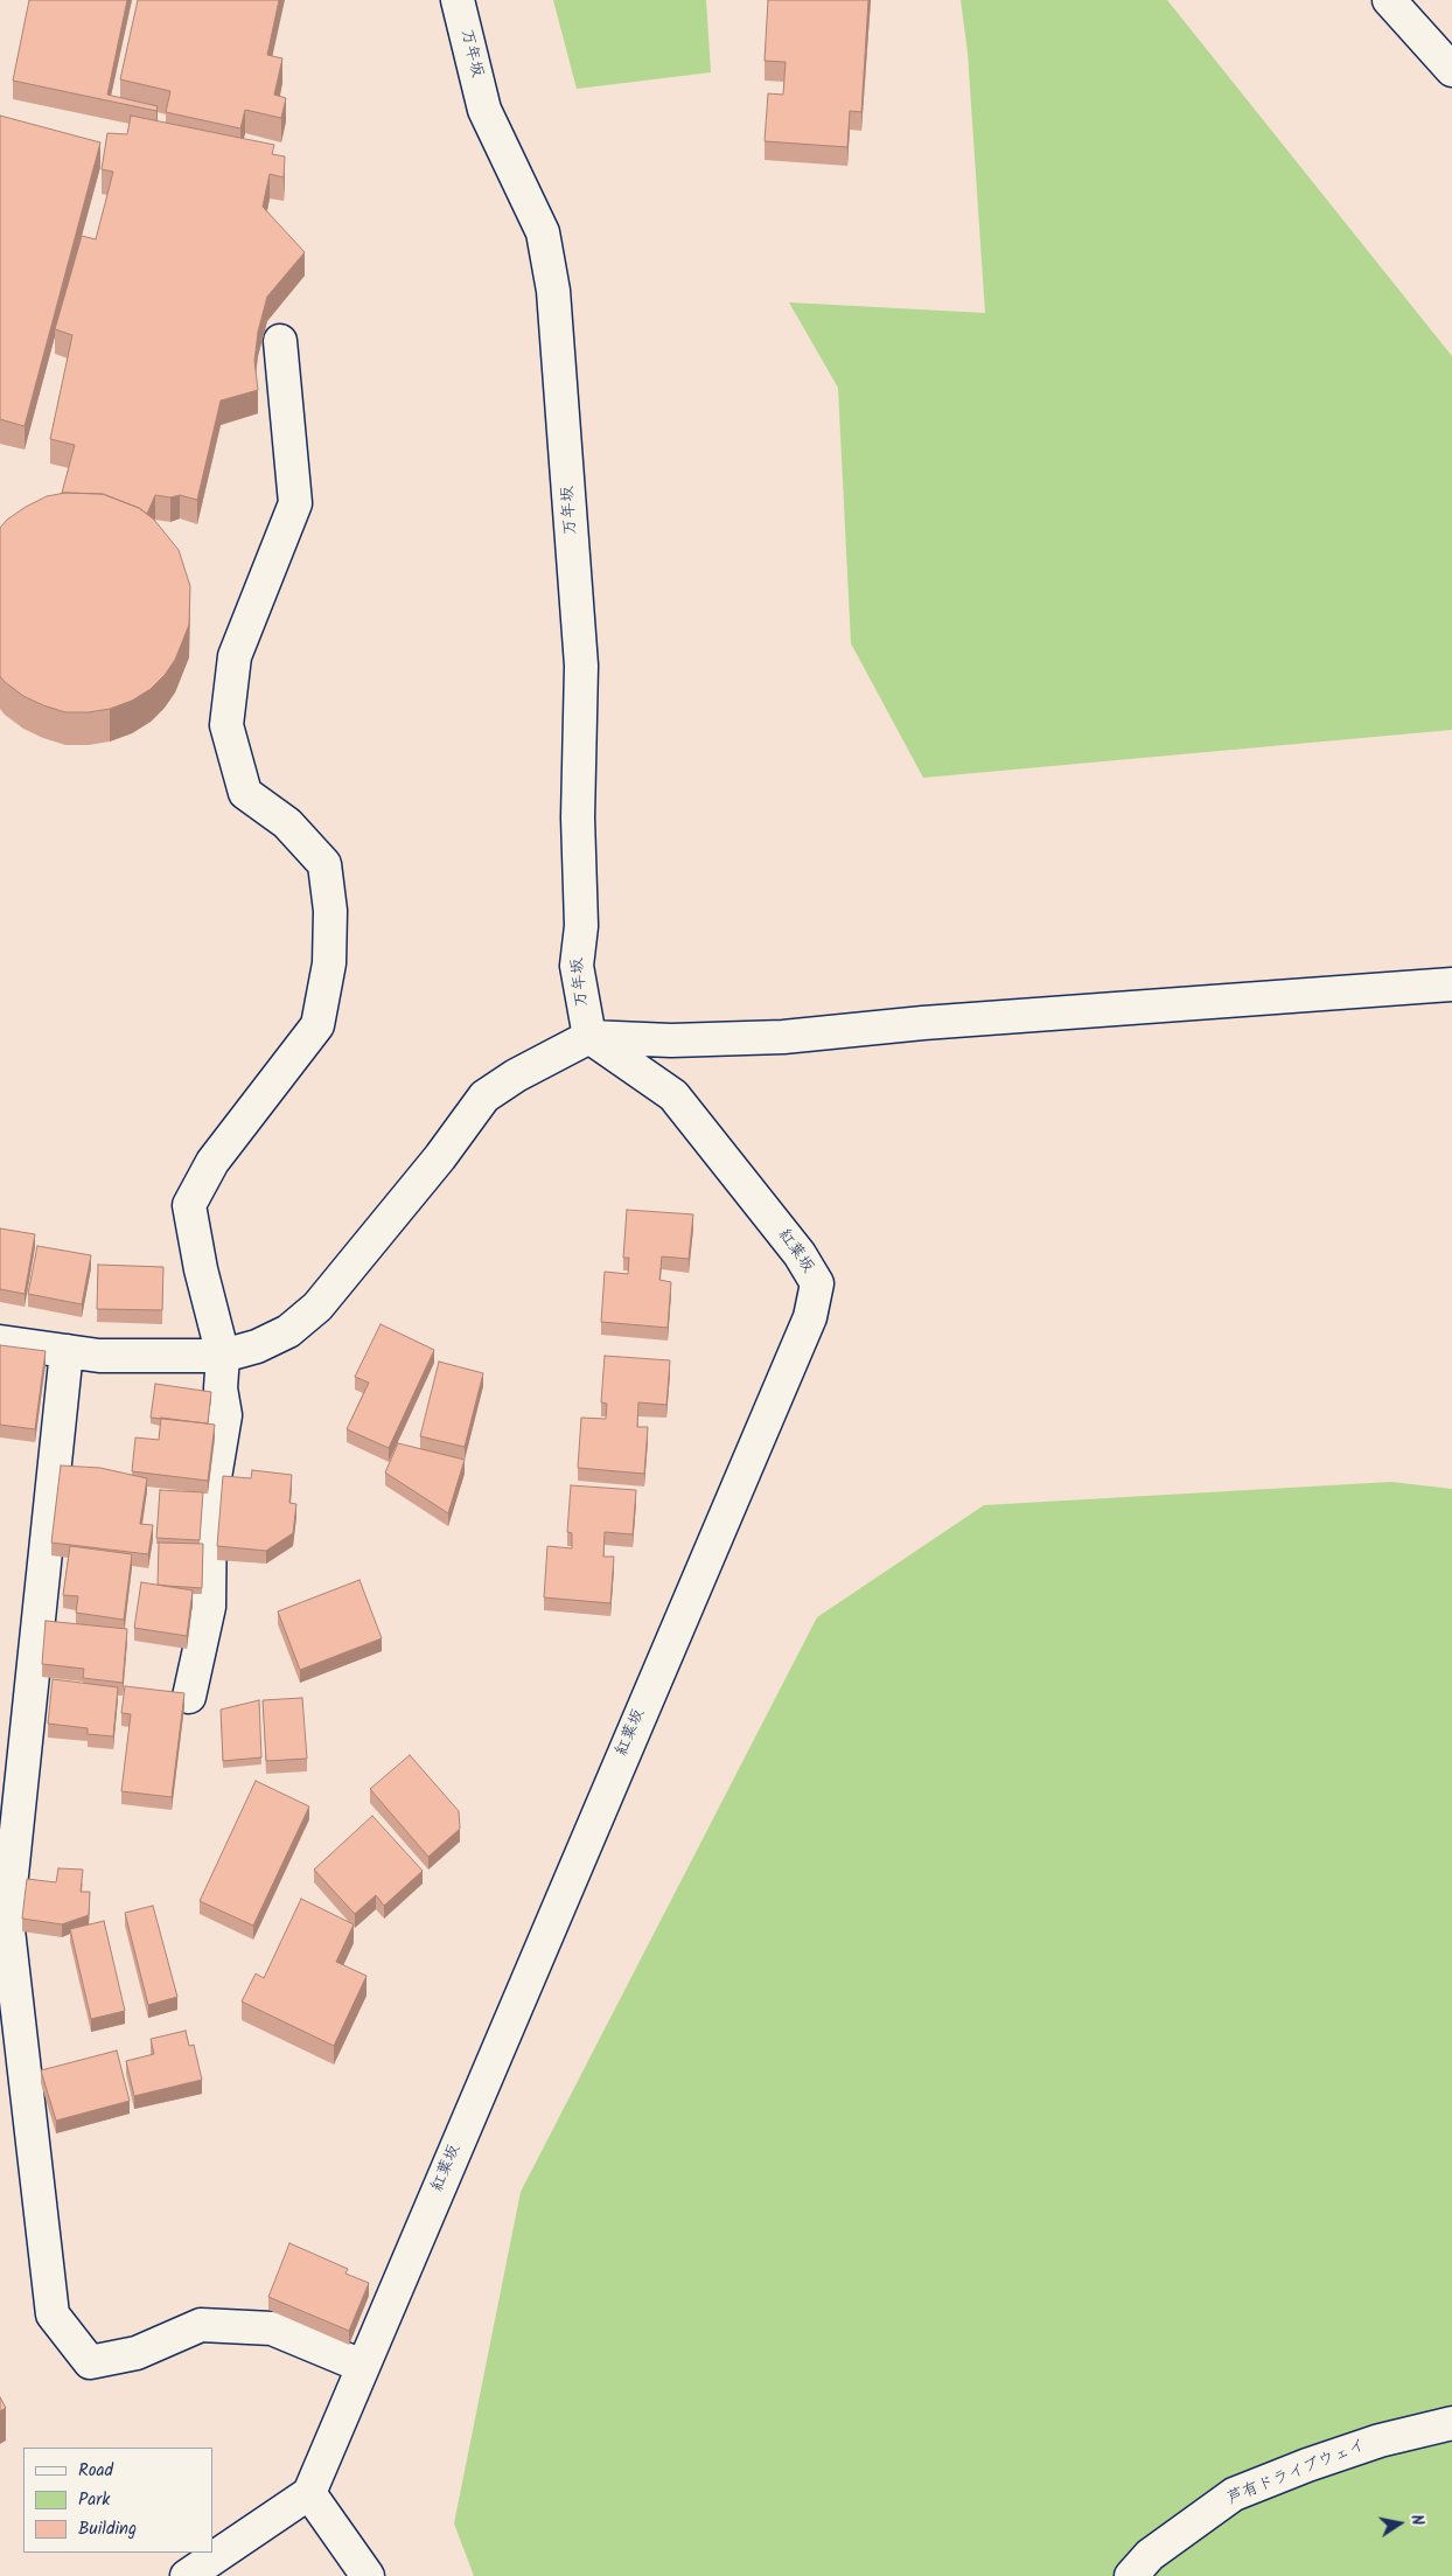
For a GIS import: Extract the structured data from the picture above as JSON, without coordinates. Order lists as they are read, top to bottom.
{
  "streets": {
    "street": ["万年坂", "紅葉坂", "芦有ドライブウェイ"]
  },
  "crossings": [
    ["万年坂", "紅葉坂"]
  ],
  "legend": ["Road", "Park", "Building"],
  "north": "right"
}
